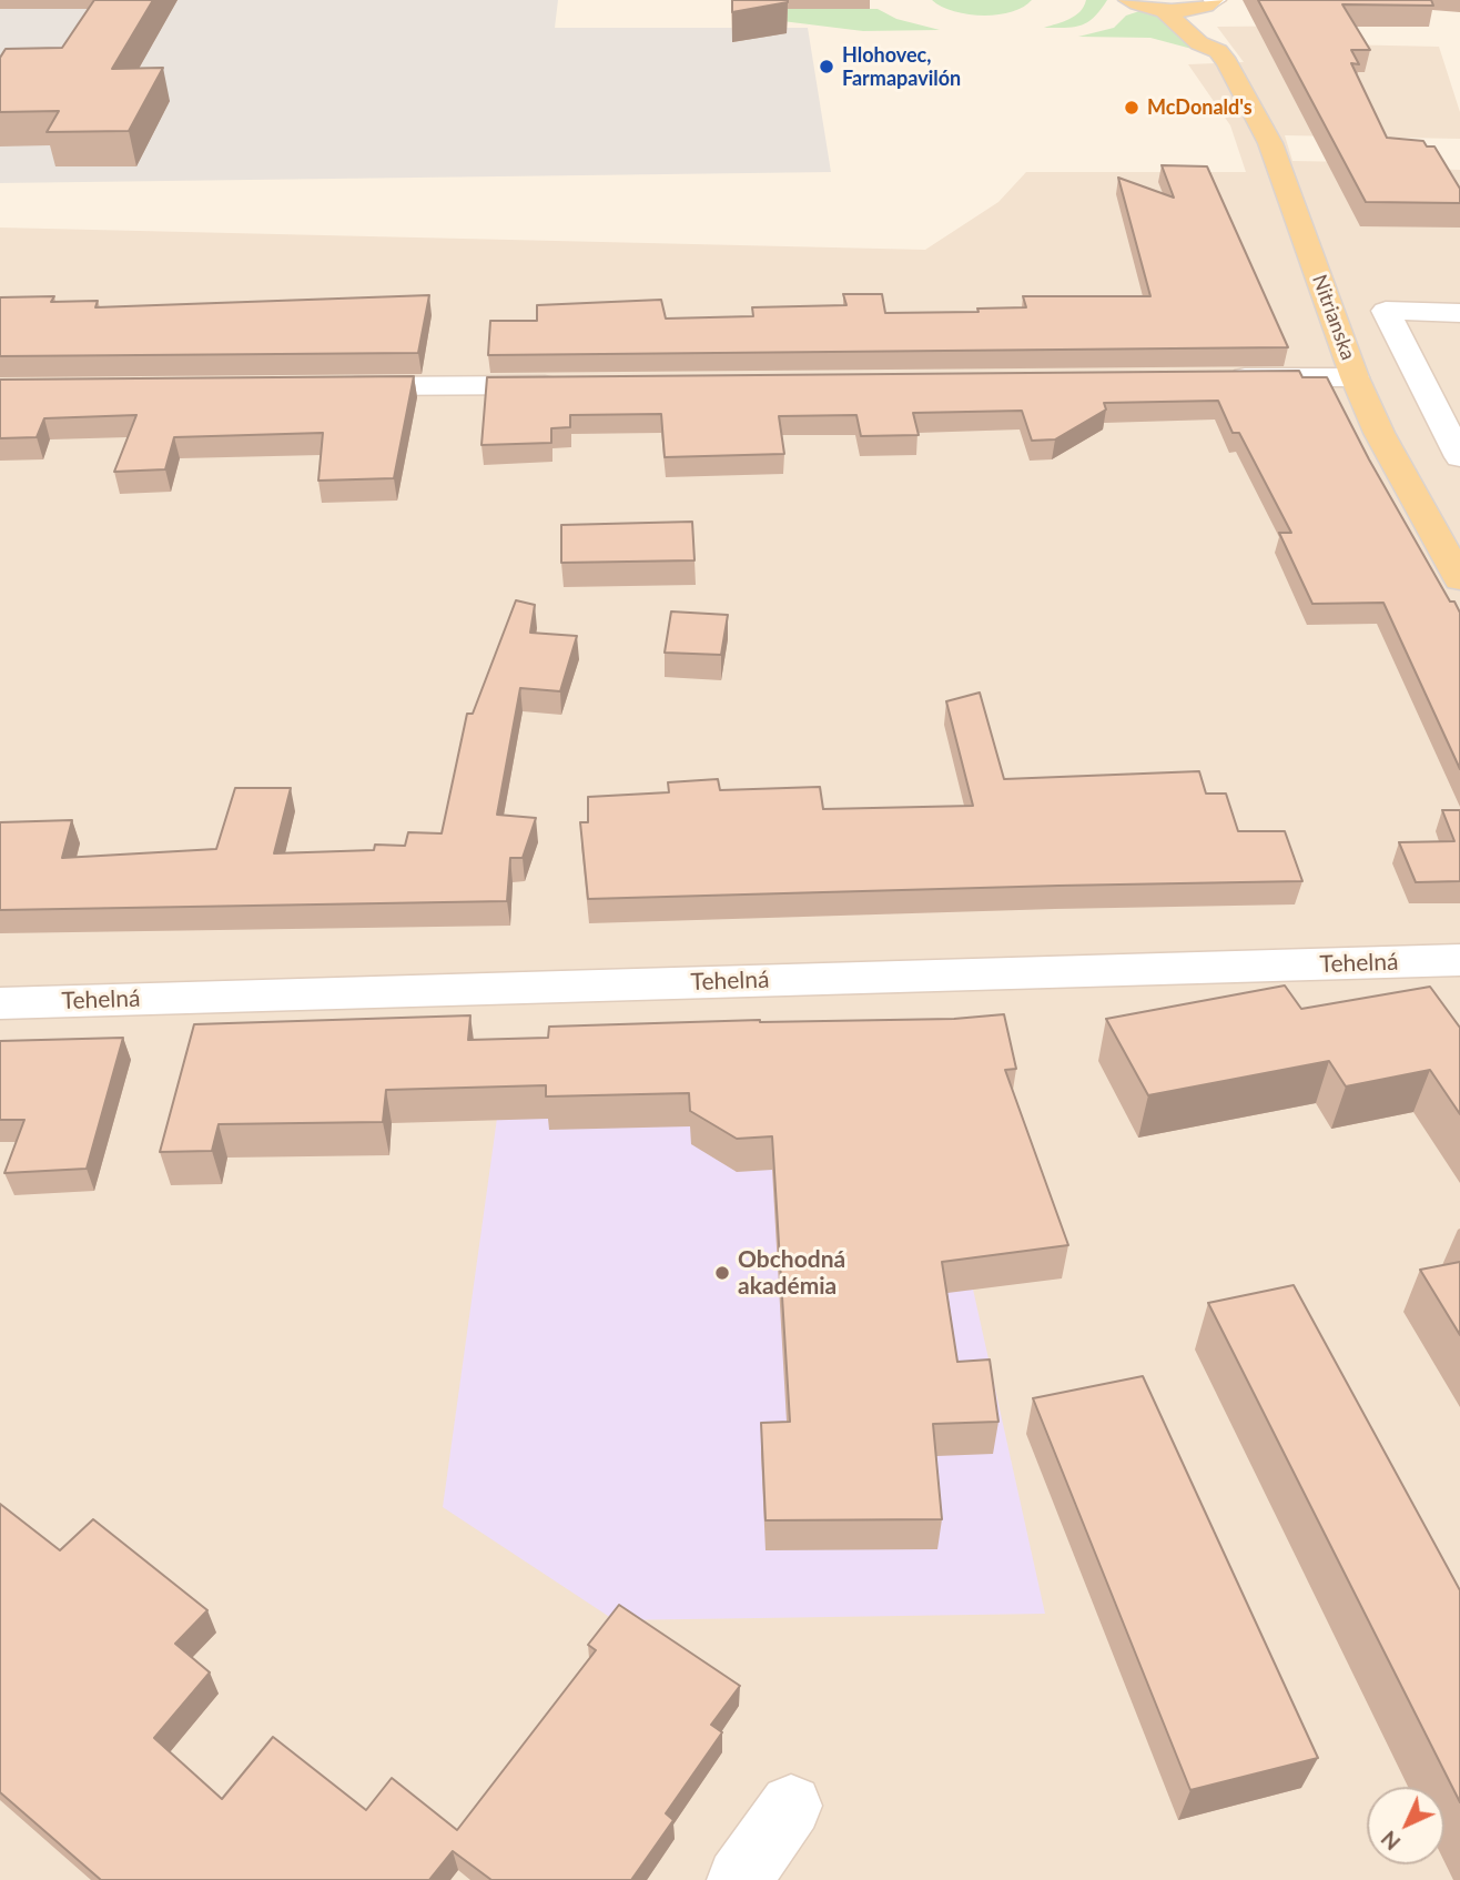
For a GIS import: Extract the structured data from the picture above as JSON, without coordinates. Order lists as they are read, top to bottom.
{
  "streets": {
    "main road": ["Nitrianska"],
    "street": ["Tehelná"]
  },
  "places": ["Hlohovec, Farmapavilón", "McDonald's", "Obchodná akadémia"],
  "north": "bottom left"
}
